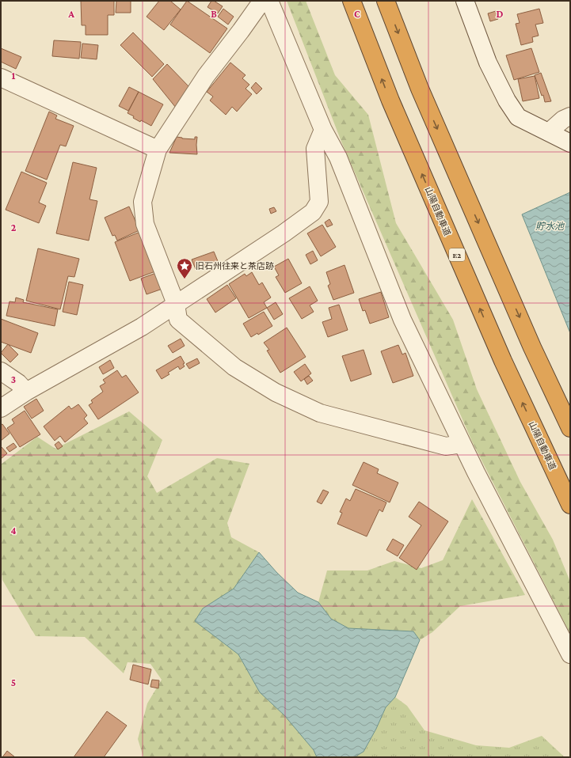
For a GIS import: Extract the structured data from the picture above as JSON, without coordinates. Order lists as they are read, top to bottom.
{
  "streets": {
    "highway": ["山陽自動車道", "E2"]
  },
  "water": ["貯水池"],
  "places": {
    "place": ["旧石州往来と茶店跡"]
  },
  "grid": {
    "columns": [
      "A",
      "B",
      "C",
      "D"
    ],
    "rows": [
      "1",
      "2",
      "3",
      "4",
      "5"
    ]
  }
}
